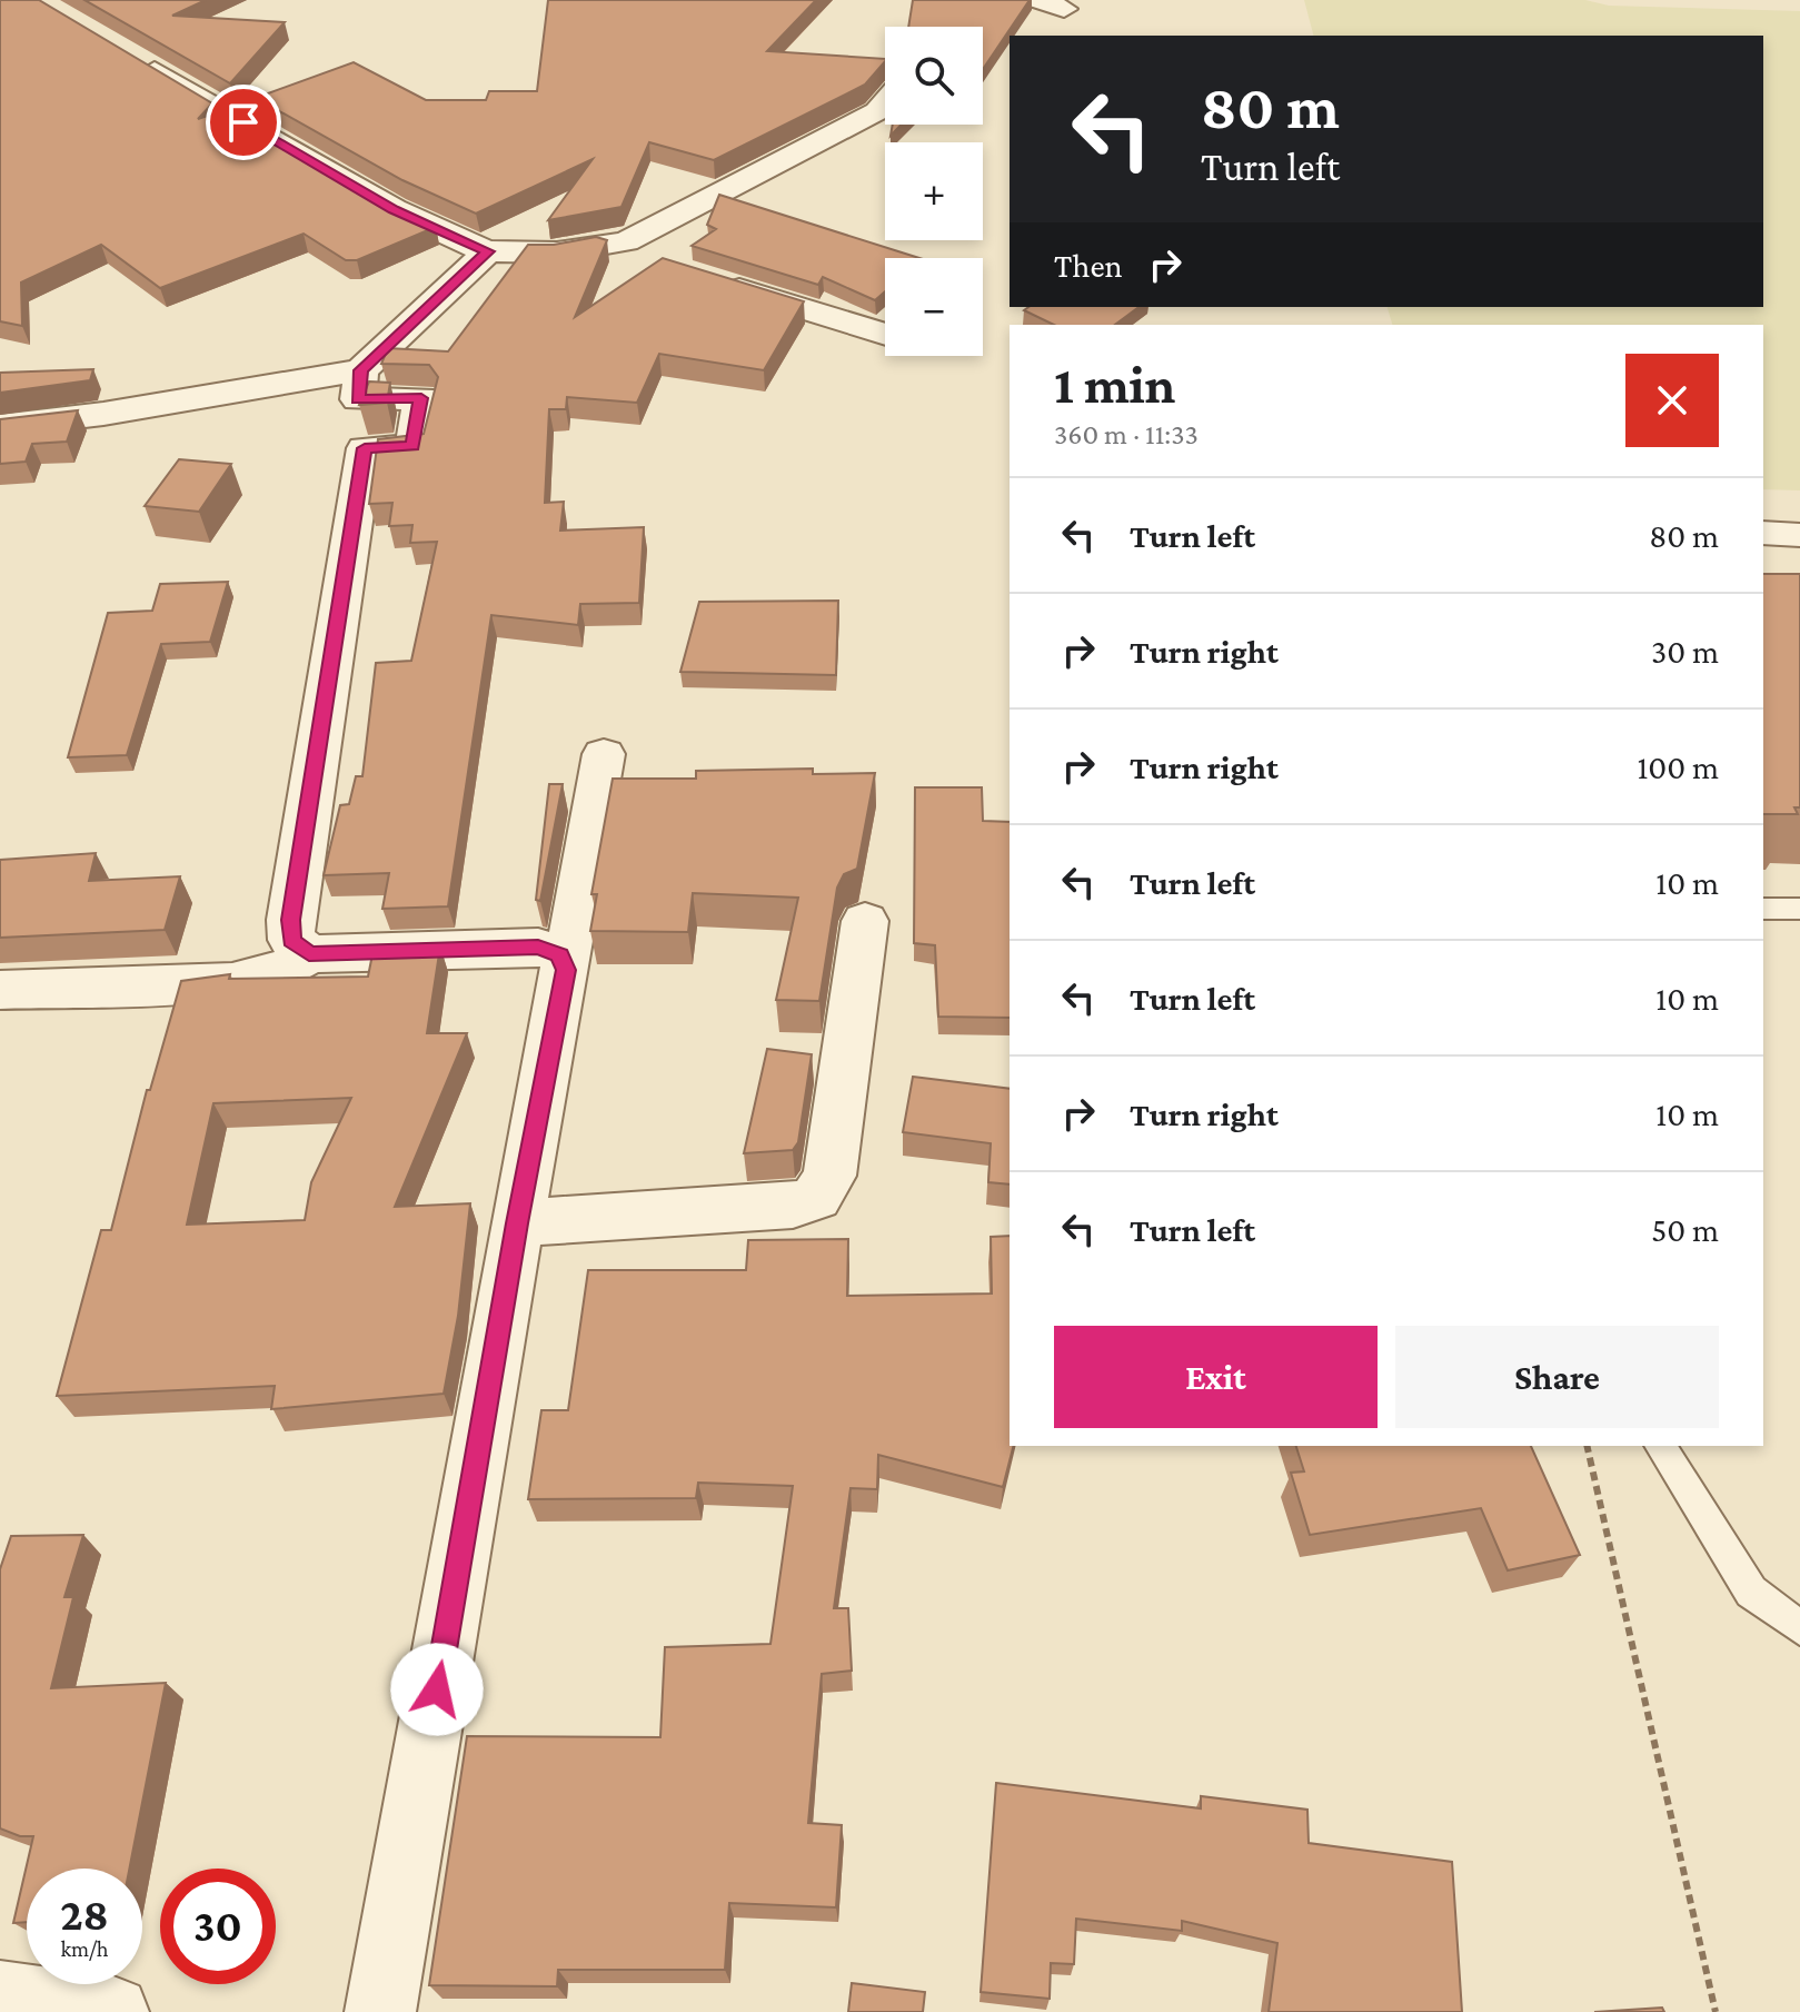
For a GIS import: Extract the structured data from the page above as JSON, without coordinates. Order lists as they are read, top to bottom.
{
  "page": {
    "map_buttons": ["+", "−"],
    "turn": ["80 m", "Turn left"],
    "then": "Then",
    "heading": ["1 min", "360 m · 11:33"],
    "list": [
      {
        "name": "Turn left",
        "value": "80 m"
      },
      {
        "name": "Turn right",
        "value": "30 m"
      },
      {
        "name": "Turn right",
        "value": "100 m"
      },
      {
        "name": "Turn left",
        "value": "10 m"
      },
      {
        "name": "Turn left",
        "value": "10 m"
      },
      {
        "name": "Turn right",
        "value": "10 m"
      },
      {
        "name": "Turn left",
        "value": "50 m"
      }
    ],
    "buttons": ["Exit", "Share"],
    "speed": "28 km/h",
    "limit": "30"
  }
}
